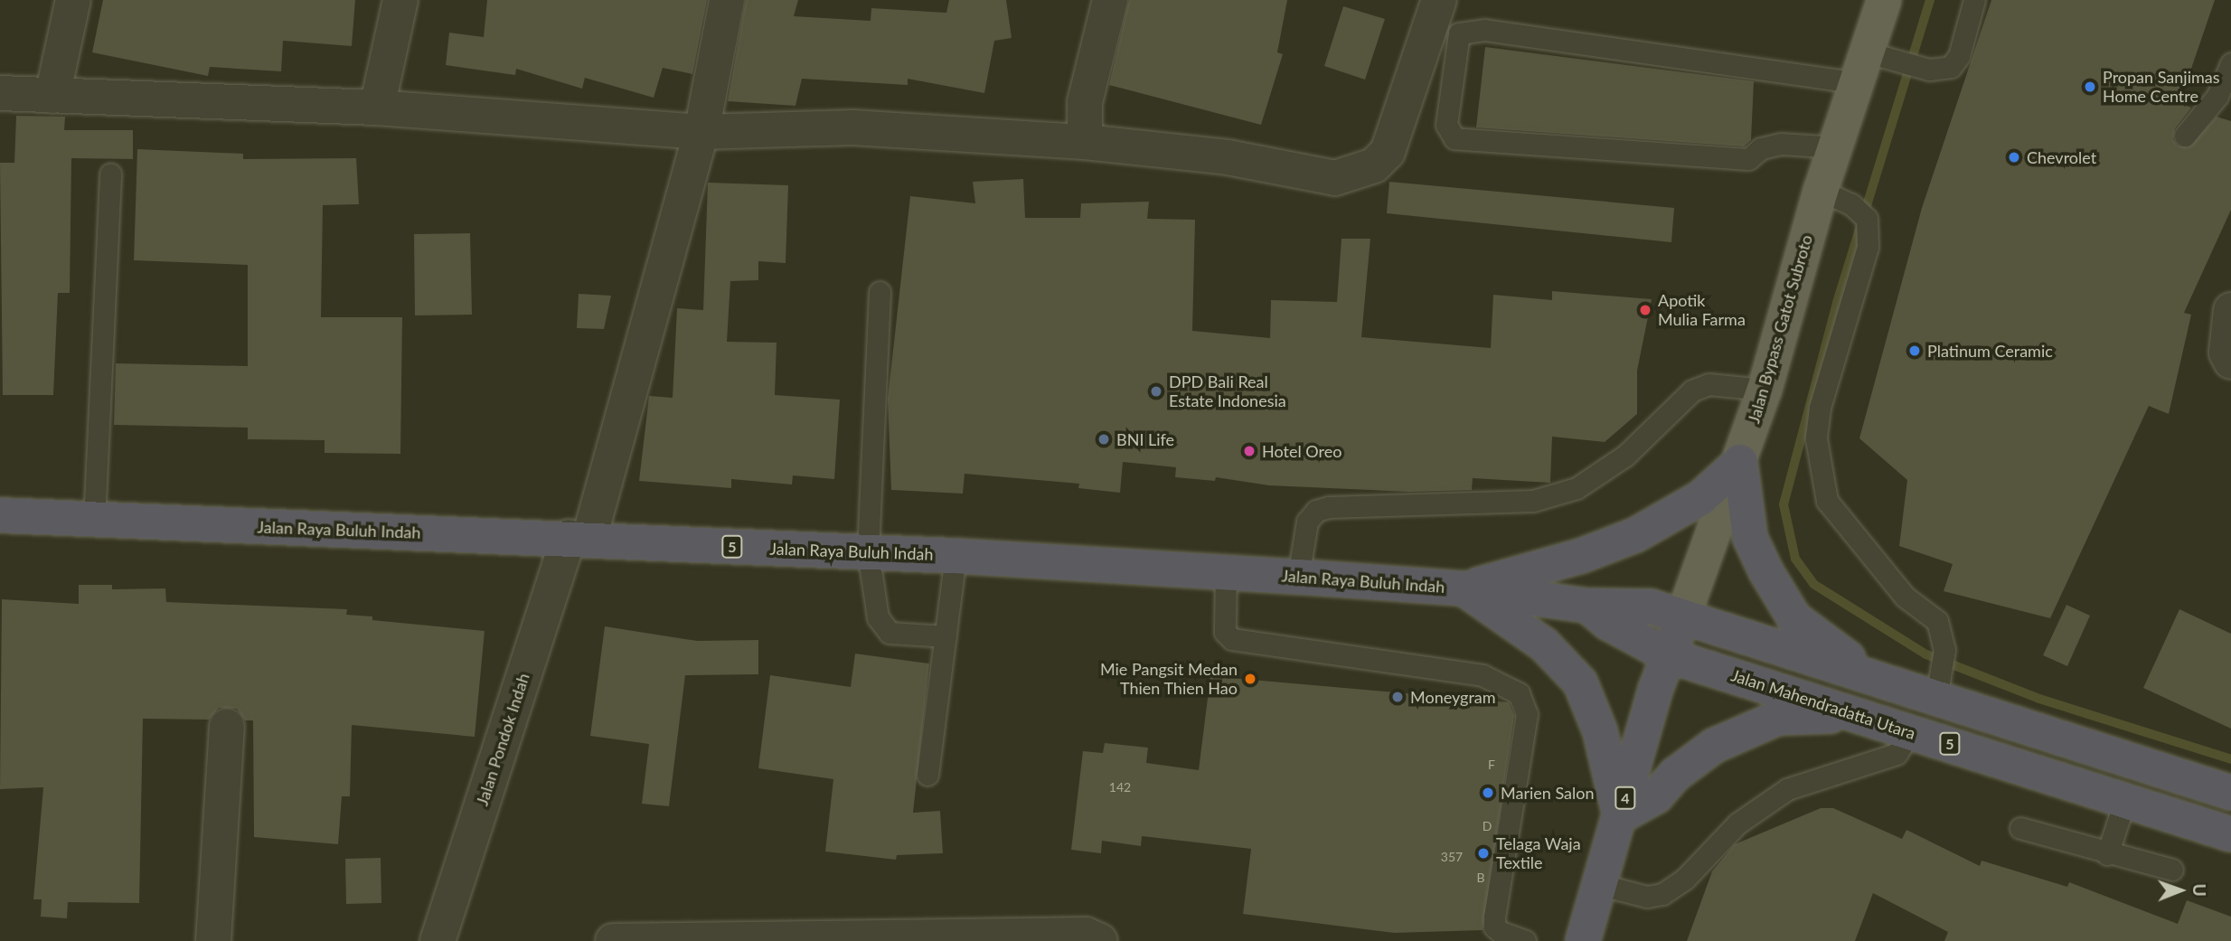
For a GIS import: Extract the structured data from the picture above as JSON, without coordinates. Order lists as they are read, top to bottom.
{
  "streets": {
    "highway": [
      "Jalan Bypass Gatot Subroto",
      "Jalan Raya Buluh Indah",
      "5",
      "Jalan Mahendradatta Utara",
      "4"
    ],
    "street": ["Jalan Pondok Indah"]
  },
  "crossings": [
    ["Jalan Bypass Gatot Subroto", "Jalan Raya Buluh Indah"],
    ["Jalan Bypass Gatot Subroto", "5"],
    ["Jalan Bypass Gatot Subroto", "Jalan Mahendradatta Utara"],
    ["Jalan Bypass Gatot Subroto", "4"],
    ["Jalan Raya Buluh Indah", "5"],
    ["Jalan Raya Buluh Indah", "Jalan Pondok Indah"],
    ["5", "Jalan Mahendradatta Utara"],
    ["5", "4"],
    ["Jalan Mahendradatta Utara", "4"]
  ],
  "places": [
    "Propan Sanjimas Home Centre",
    "Chevrolet",
    "Apotik Mulia Farma",
    "Platinum Ceramic",
    "DPD Bali Real Estate Indonesia",
    "BNI Life",
    "Hotel Oreo",
    "Mie Pangsit Medan Thien Thien Hao",
    "Moneygram",
    "Marien Salon",
    "Telaga Waja Textile"
  ],
  "house_numbers": [
    "F",
    "142",
    "D",
    "357",
    "B"
  ],
  "north": "right"
}
